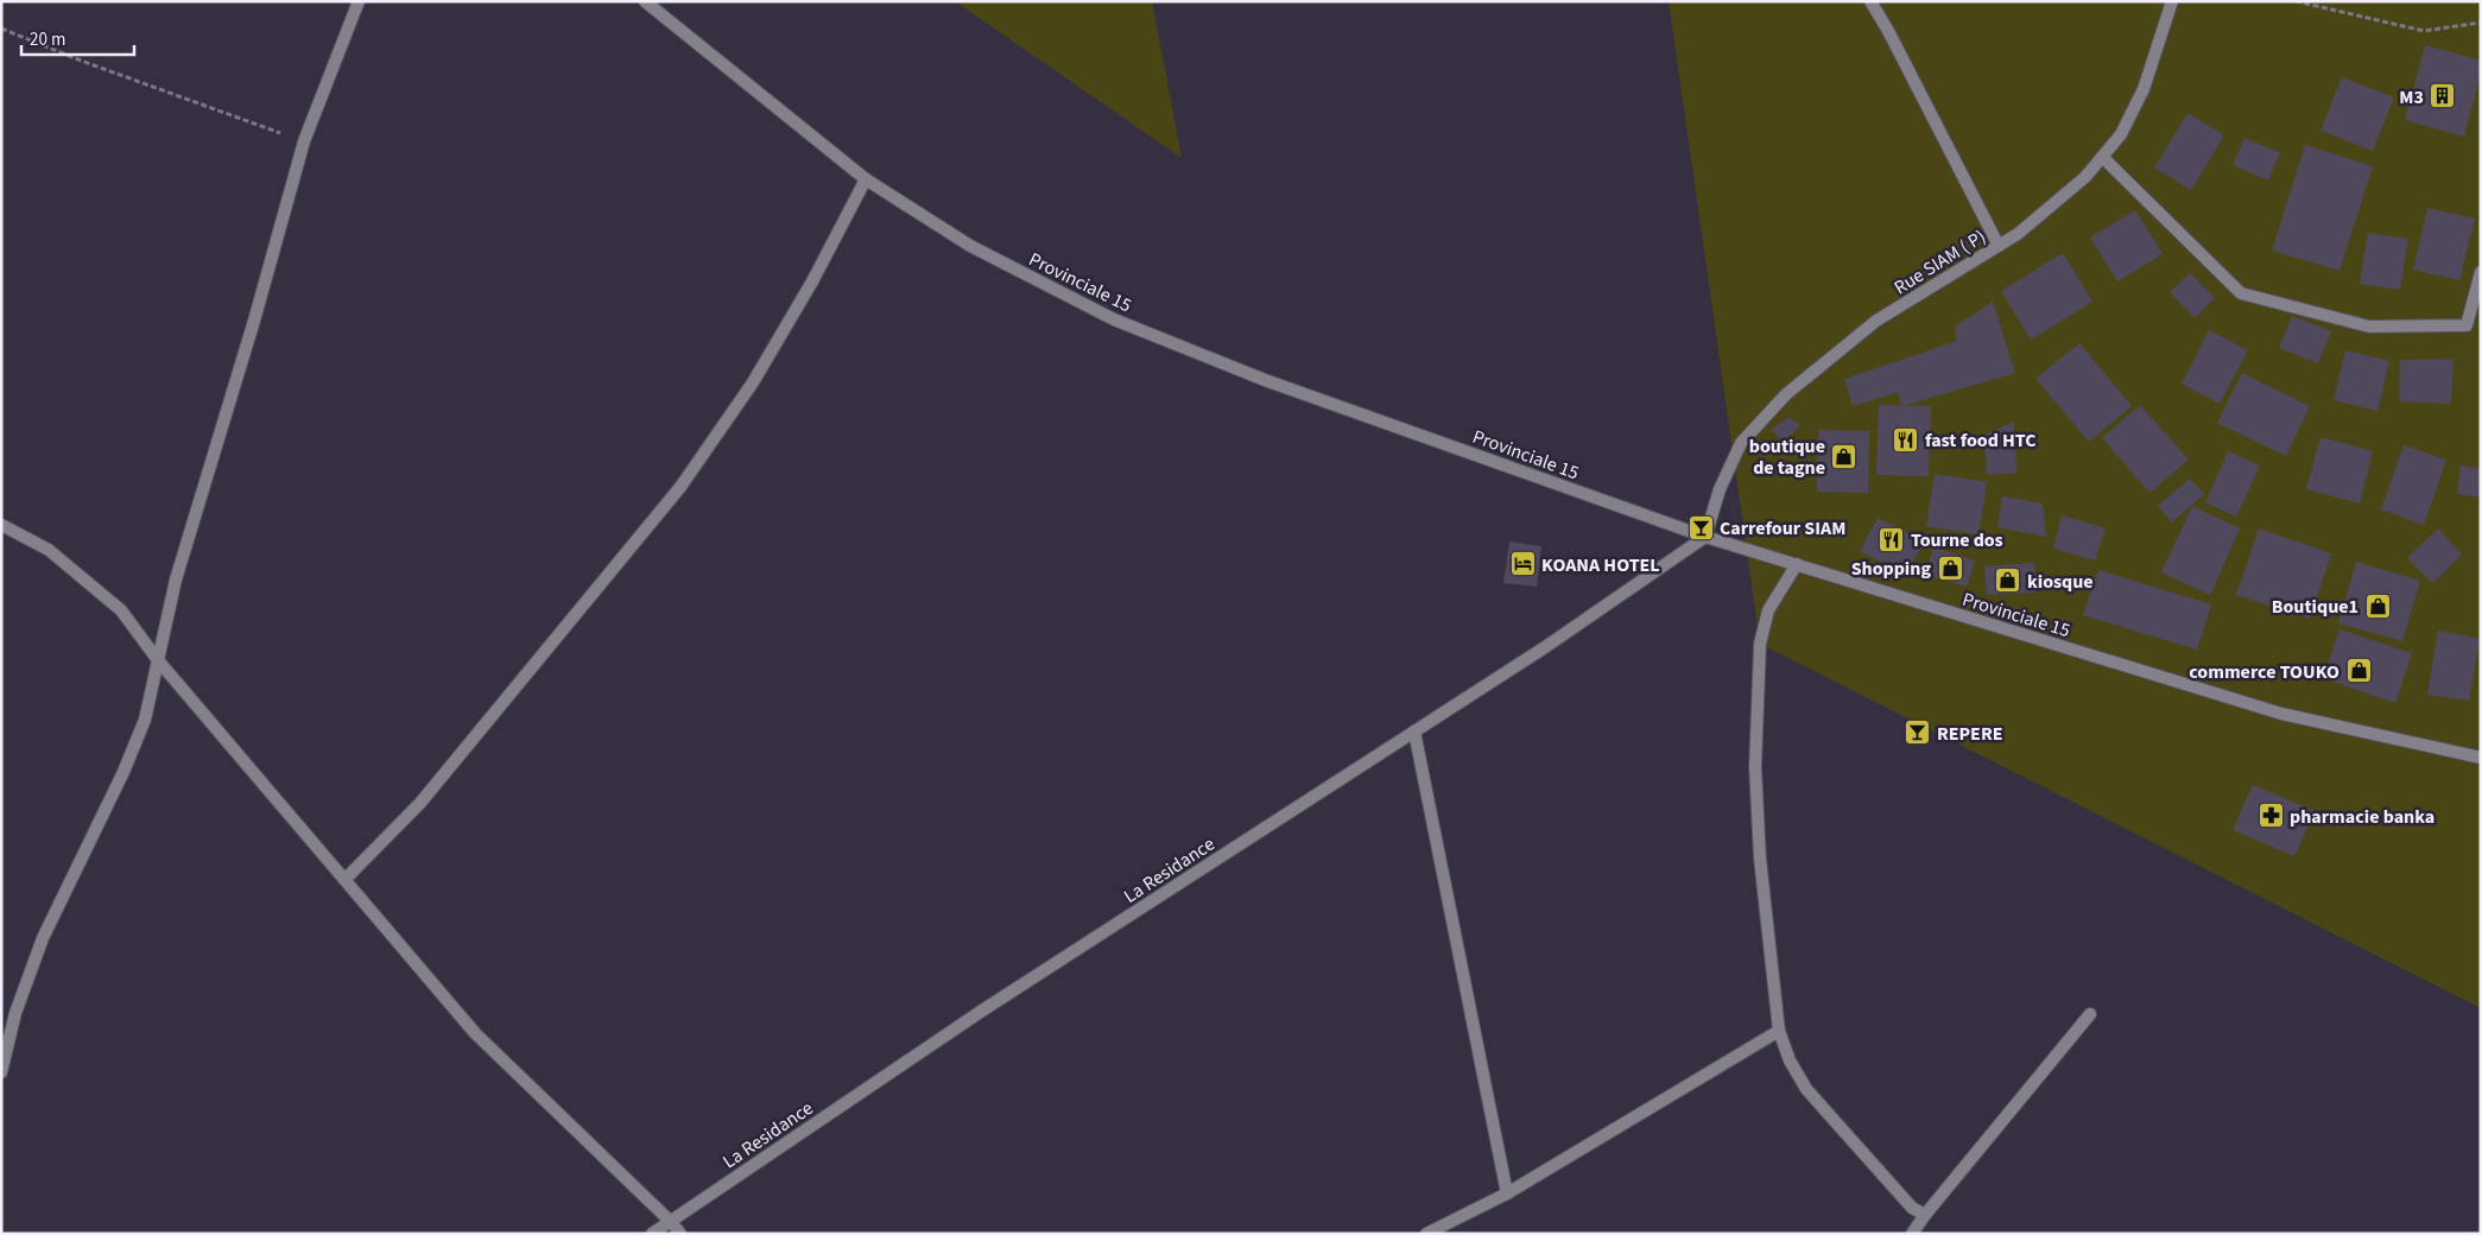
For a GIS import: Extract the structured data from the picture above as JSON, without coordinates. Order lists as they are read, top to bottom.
{
  "streets": {
    "street": ["Rue SIAM ( P)", "Provinciale 15", "La Residance"]
  },
  "crossings": [
    ["Rue SIAM ( P)", "Provinciale 15"],
    ["Rue SIAM ( P)", "La Residance"],
    ["Provinciale 15", "La Residance"]
  ],
  "places": {
    "building": ["M3"],
    "restaurant": ["fast food HTC", "Tourne dos"],
    "shop": [
      "boutique de tagne",
      "Shopping",
      "kiosque",
      "Boutique1",
      "commerce TOUKO"
    ],
    "bar": ["Carrefour SIAM", "REPERE"],
    "hotel": ["KOANA HOTEL"],
    "pharmacy": ["pharmacie banka"]
  },
  "scale_bar": "20 m"
}
